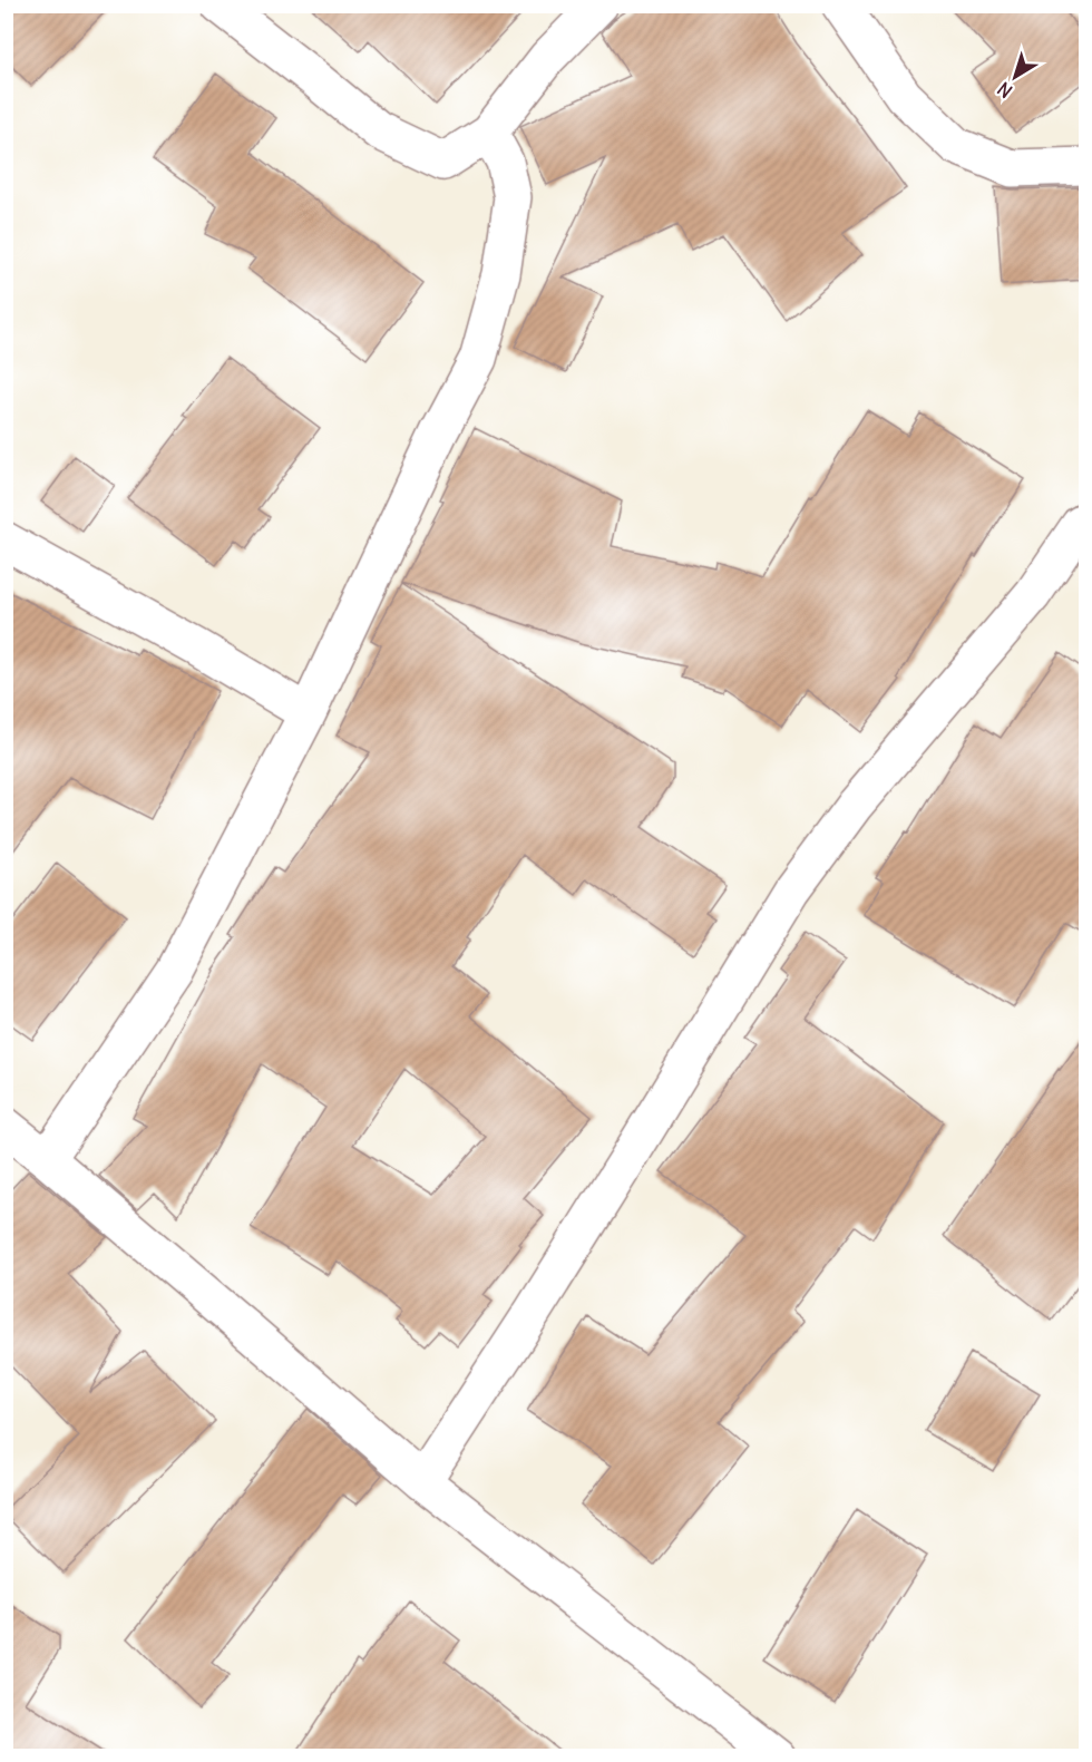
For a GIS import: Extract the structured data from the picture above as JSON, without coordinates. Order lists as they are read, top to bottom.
{
  "north": "bottom left"
}
